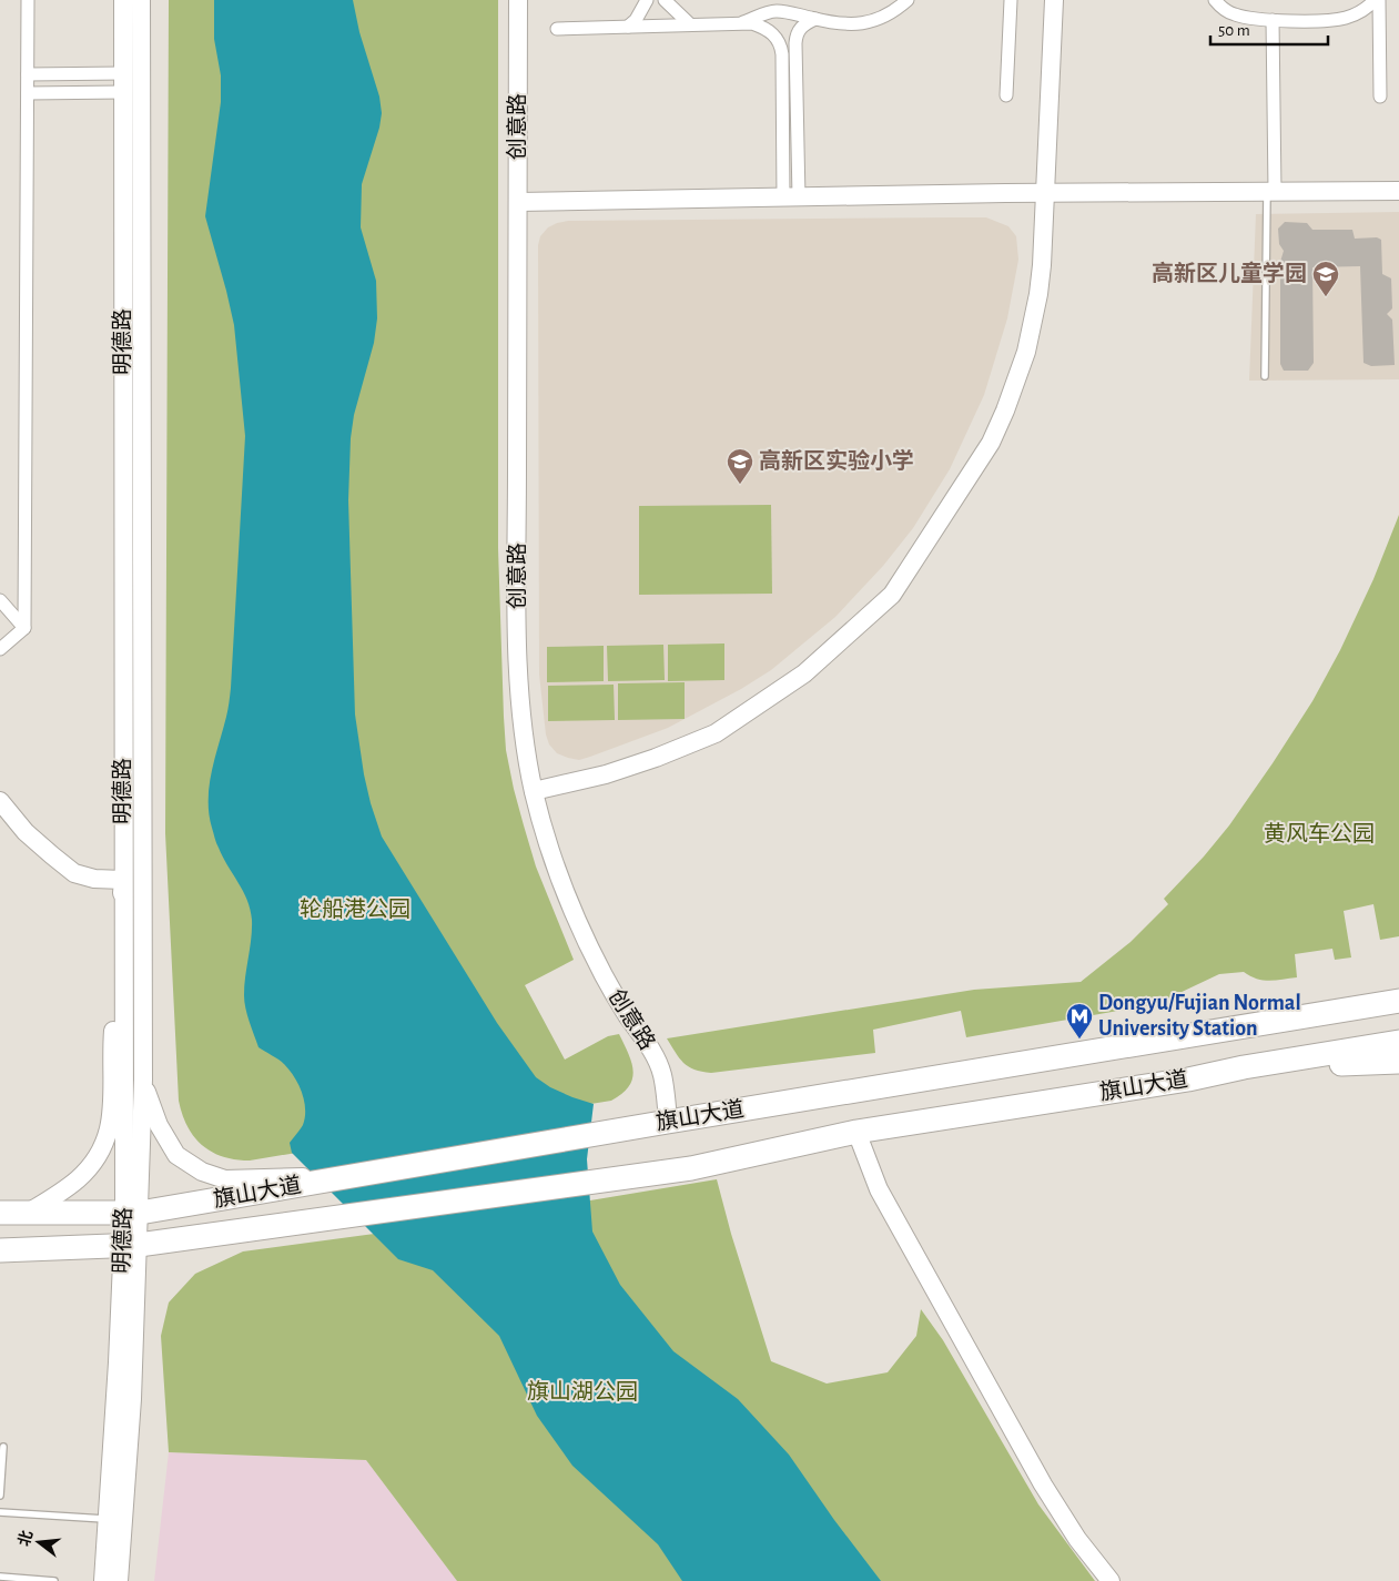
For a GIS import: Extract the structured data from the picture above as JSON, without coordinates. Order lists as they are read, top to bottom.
{
  "streets": {
    "highway": ["旗山大道"],
    "street": ["创意路", "明德路"]
  },
  "crossings": [
    ["创意路", "旗山大道"],
    ["明德路", "旗山大道"]
  ],
  "parks": ["黄风车公园", "轮船港公园", "旗山湖公园"],
  "places": {
    "school or university": ["高新区儿童学园", "高新区实验小学"],
    "metro station": ["Dongyu/Fujian Normal University Station"]
  },
  "scale_bar": "50 m",
  "north": "left"
}
